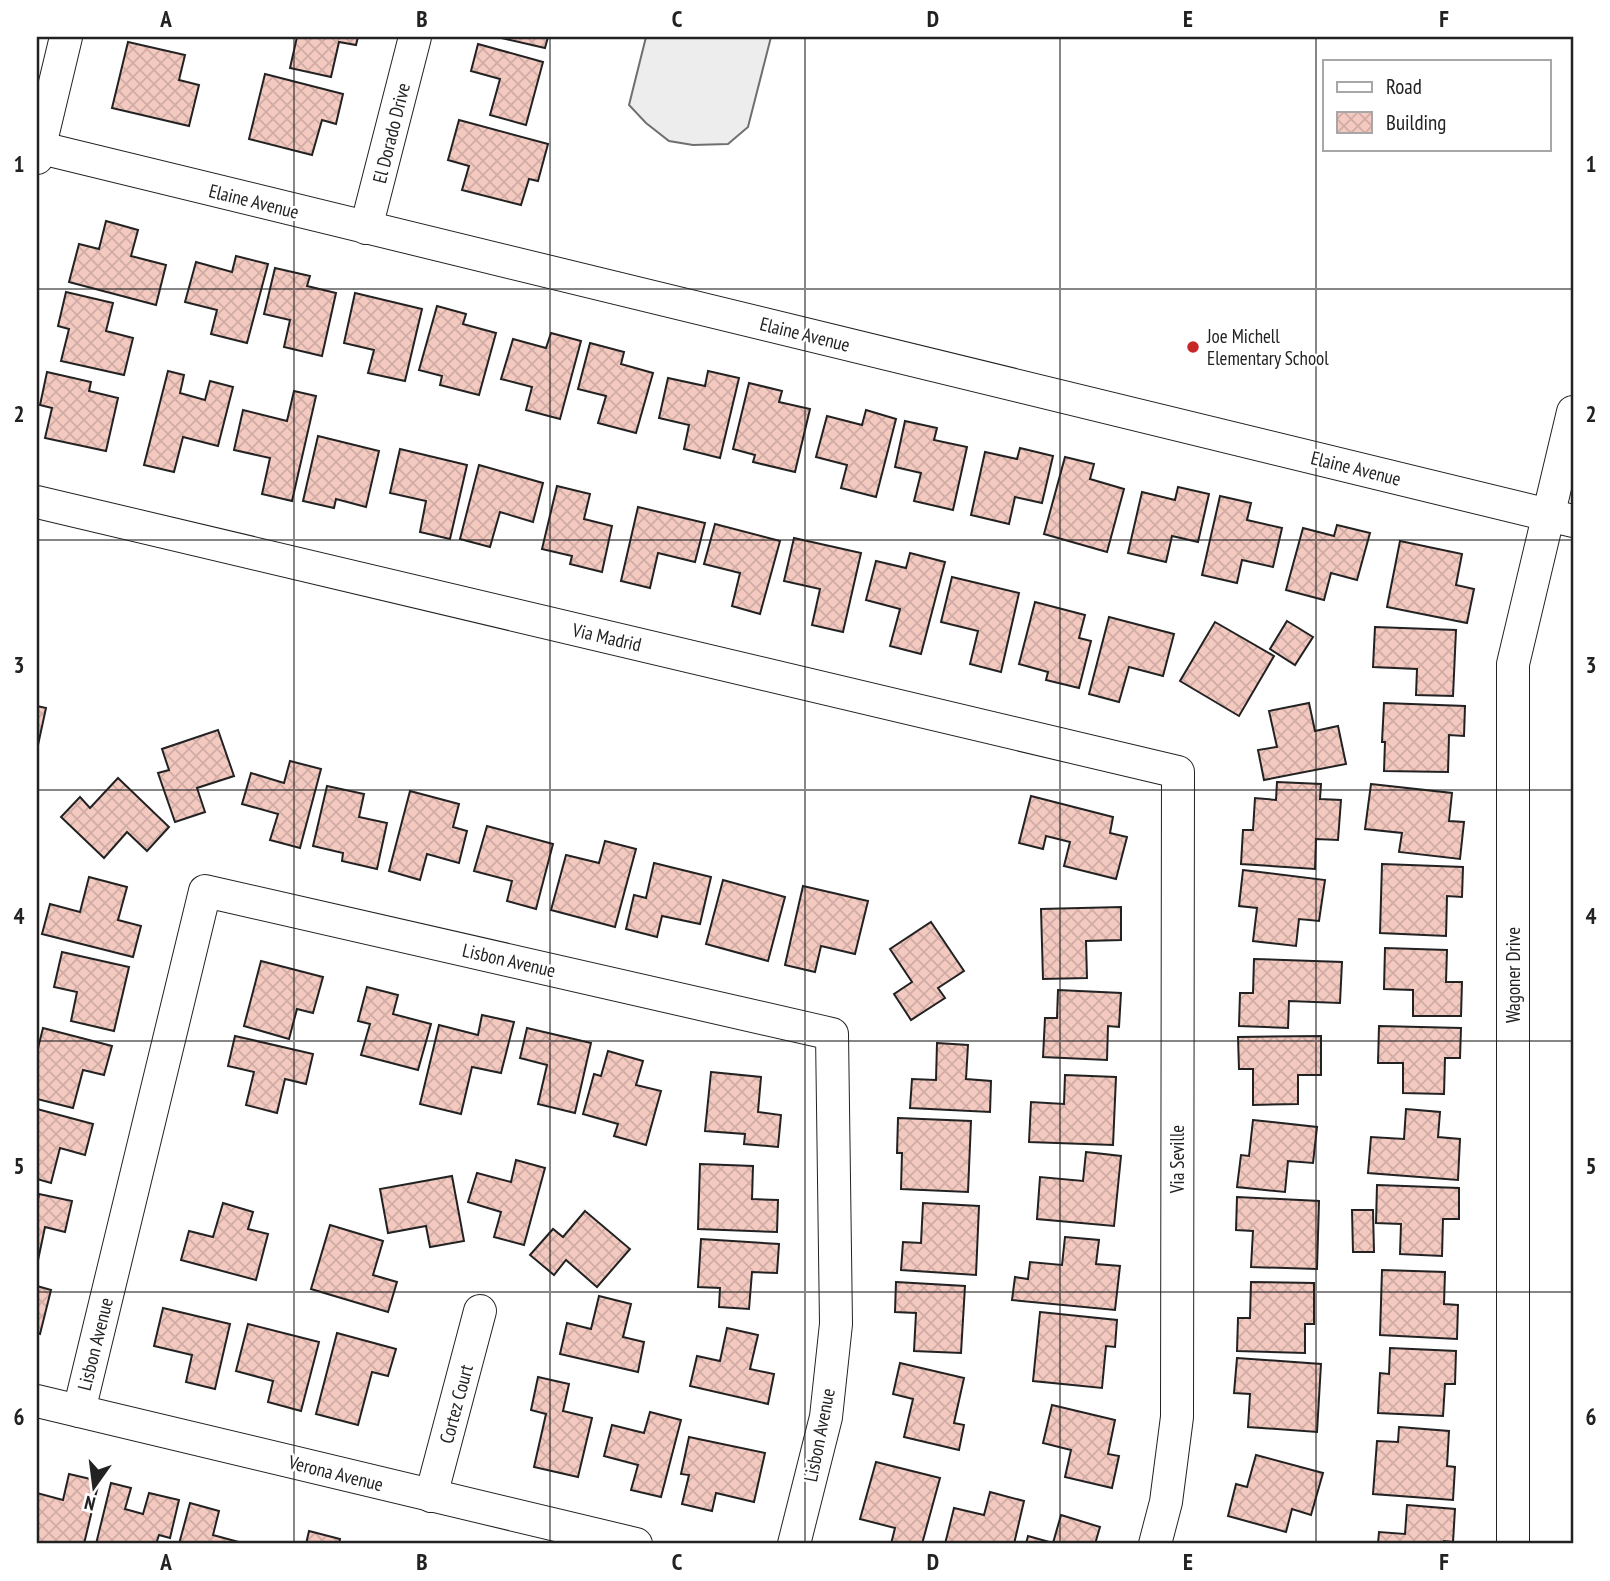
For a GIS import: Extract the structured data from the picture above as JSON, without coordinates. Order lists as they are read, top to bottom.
{
  "streets": {
    "street": [
      "El Dorado Drive",
      "Elaine Avenue",
      "Via Madrid",
      "Lisbon Avenue",
      "Wagoner Drive",
      "Via Seville",
      "Cortez Court",
      "Verona Avenue"
    ]
  },
  "crossings": [
    ["El Dorado Drive", "Elaine Avenue"],
    ["Elaine Avenue", "Wagoner Drive"],
    ["Via Madrid", "Via Seville"],
    ["Lisbon Avenue", "Verona Avenue"],
    ["Cortez Court", "Verona Avenue"]
  ],
  "places": ["Joe Michell Elementary School"],
  "legend": ["Road", "Building"],
  "north": "bottom",
  "grid": {
    "columns": [
      "A",
      "B",
      "C",
      "D",
      "E",
      "F"
    ],
    "rows": [
      "1",
      "2",
      "3",
      "4",
      "5",
      "6"
    ]
  }
}
